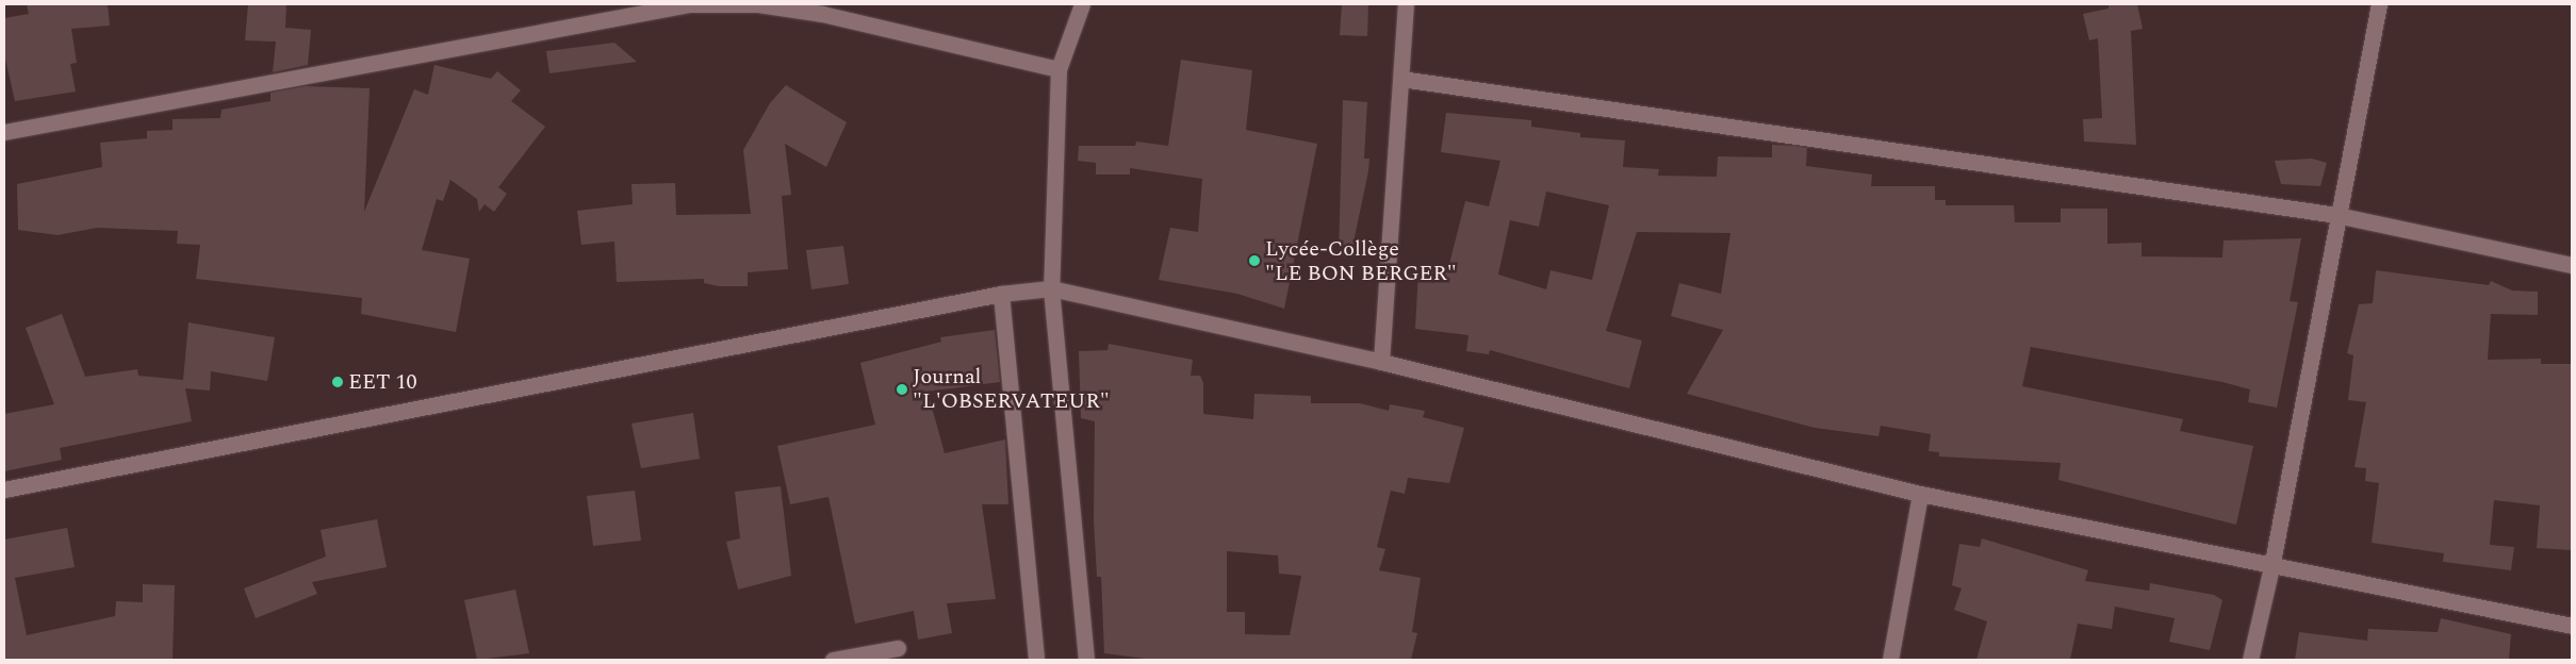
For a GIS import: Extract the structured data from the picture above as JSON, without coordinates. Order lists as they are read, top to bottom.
{
  "places": ["Lycée-Collège \"LE BON BERGER\"", "EET 10", "Journal \"L'OBSERVATEUR\""]
}
